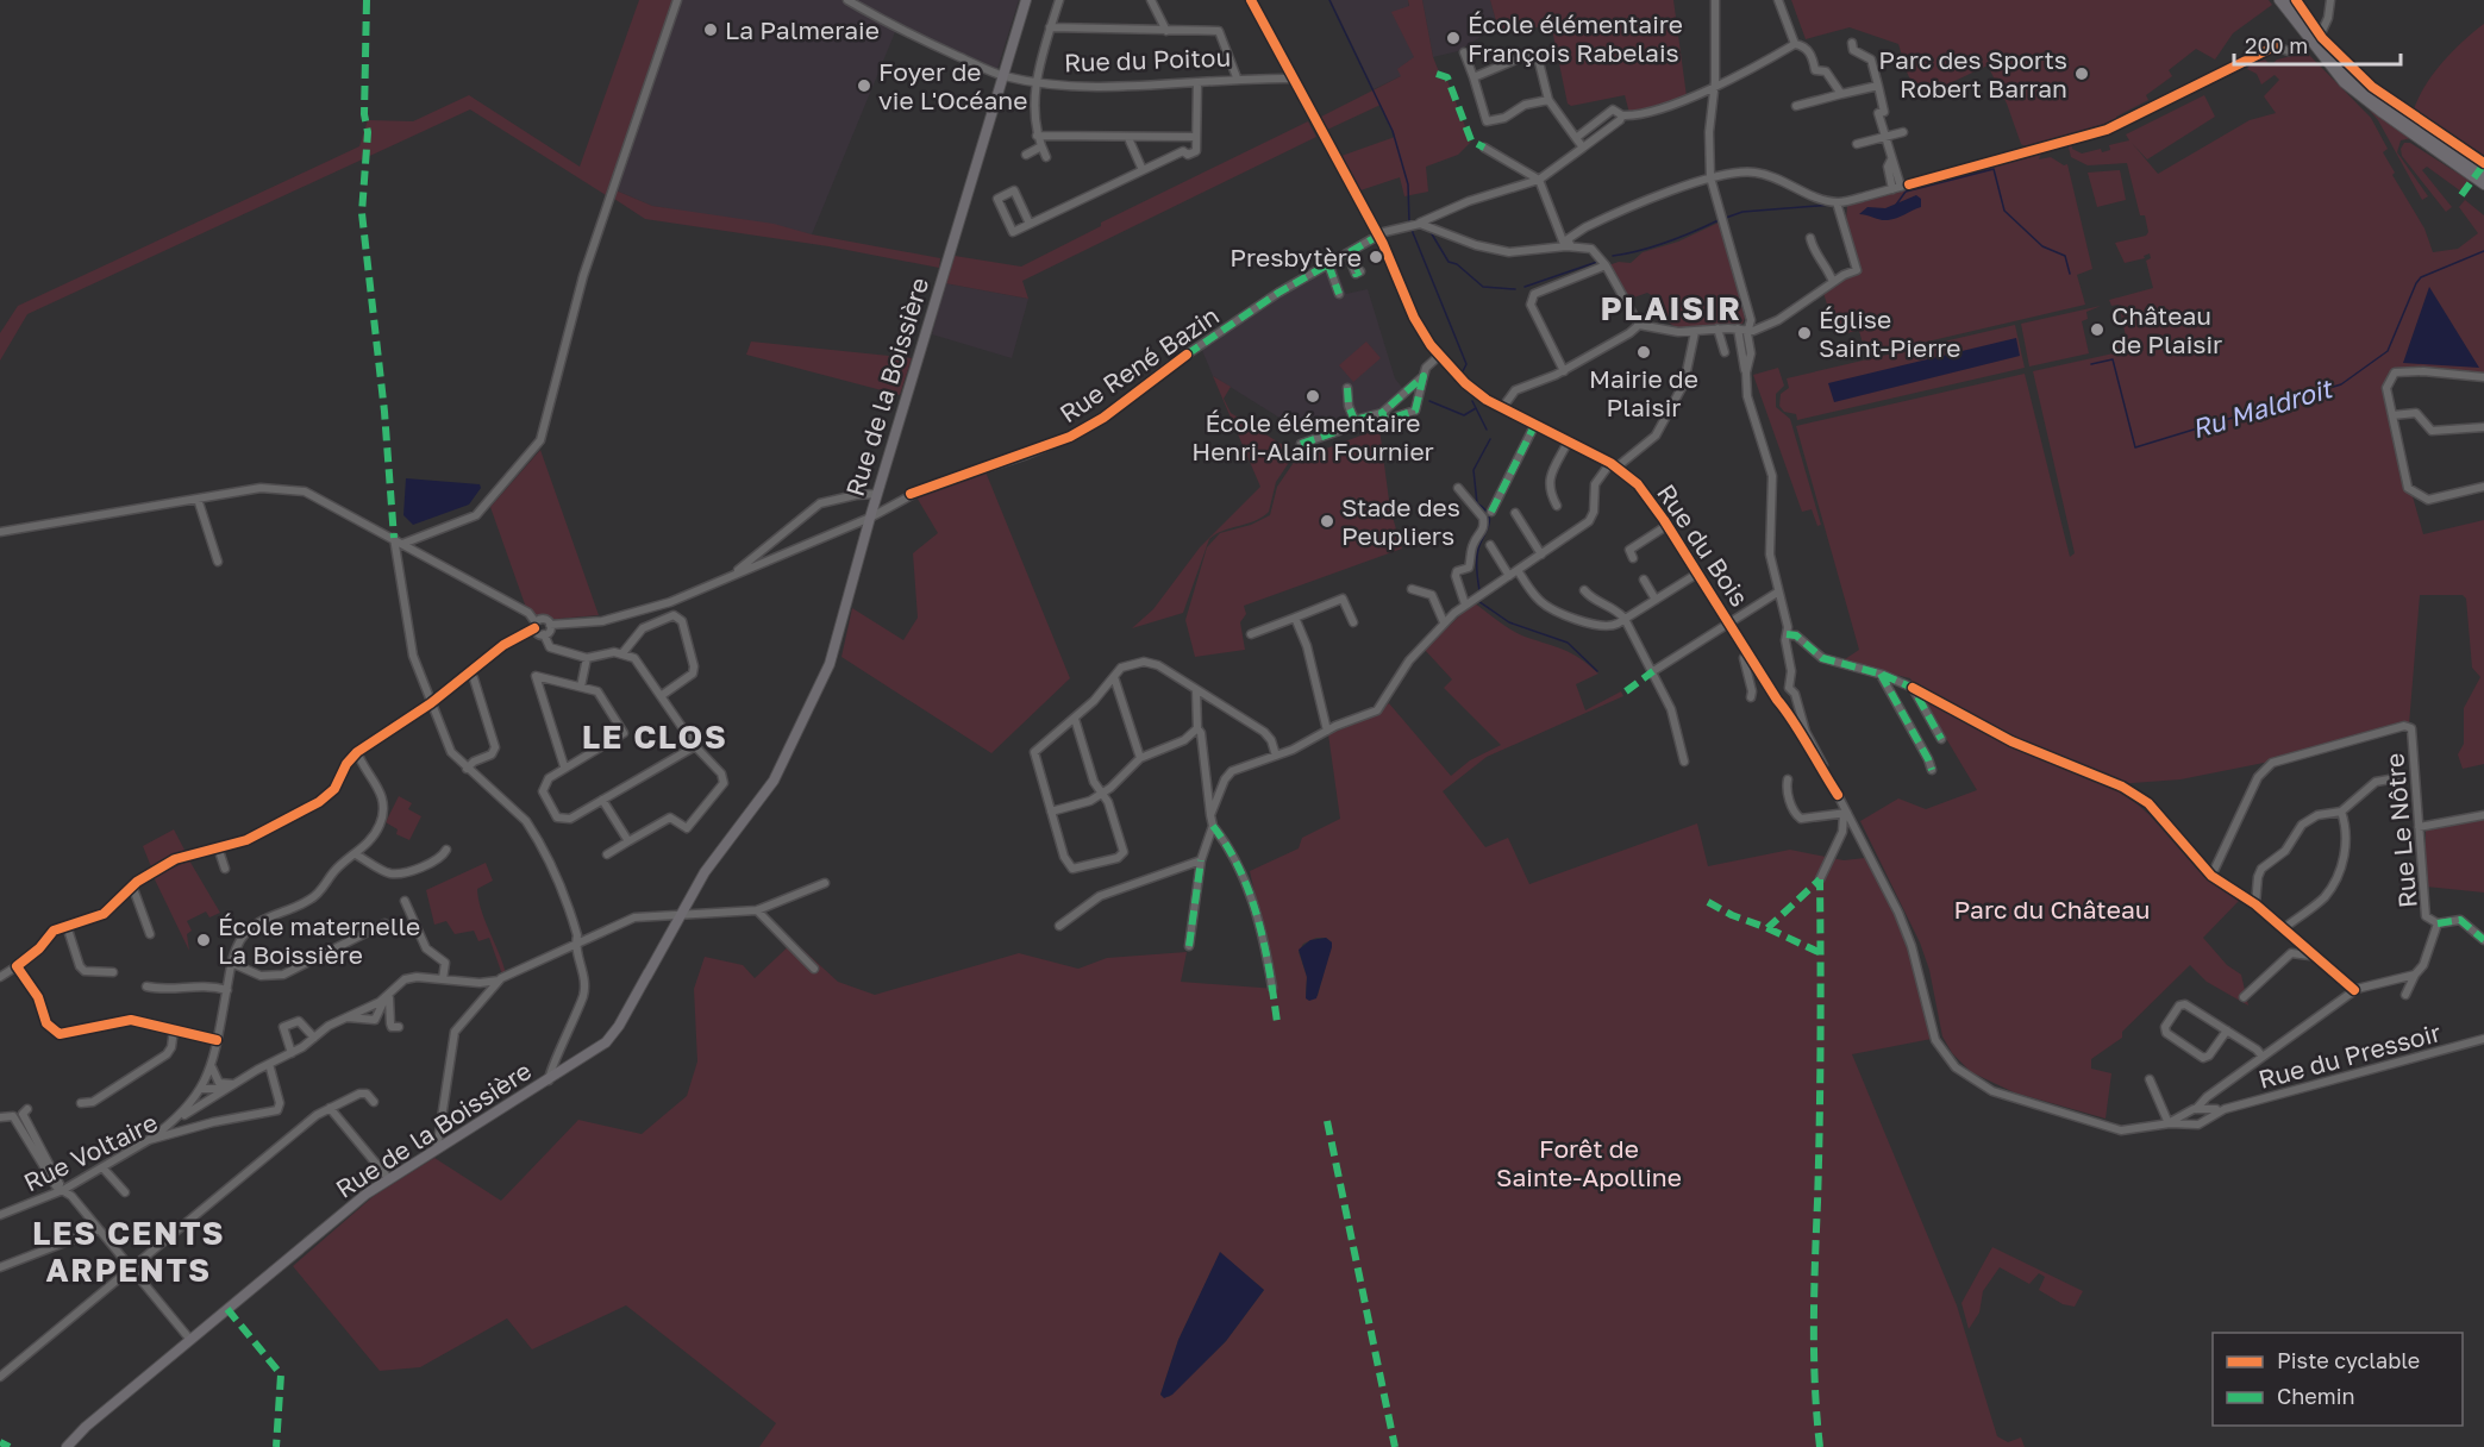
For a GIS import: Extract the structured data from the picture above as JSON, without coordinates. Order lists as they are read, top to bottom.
{
  "streets": {
    "main road": ["Rue de la Boissière"],
    "street": [
      "Rue du Poitou",
      "Rue René Bazin",
      "Rue du Bois",
      "Rue Le Nôtre",
      "Rue du Pressoir",
      "Rue Voltaire"
    ]
  },
  "crossings": [
    ["Rue du Poitou", "Rue de la Boissière"],
    ["Rue du Poitou", "Rue du Bois"],
    ["Rue René Bazin", "Rue de la Boissière"],
    ["Rue René Bazin", "Rue du Bois"]
  ],
  "districts": ["PLAISIR", "LE CLOS", "LES CENTS ARPENTS"],
  "water": ["Ru Maldroit"],
  "parks": ["Parc du Château", "Forêt de Sainte-Apolline"],
  "places": [
    "La Palmeraie",
    "École élémentaire François Rabelais",
    "Parc des Sports Robert Barran",
    "Foyer de vie L'Océane",
    "Presbytère",
    "Château de Plaisir",
    "Église Saint-Pierre",
    "Mairie de Plaisir",
    "École élémentaire Henri-Alain Fournier",
    "Stade des Peupliers",
    "École maternelle La Boissière"
  ],
  "legend": ["Piste cyclable", "Chemin"],
  "scale_bar": "200 m"
}
